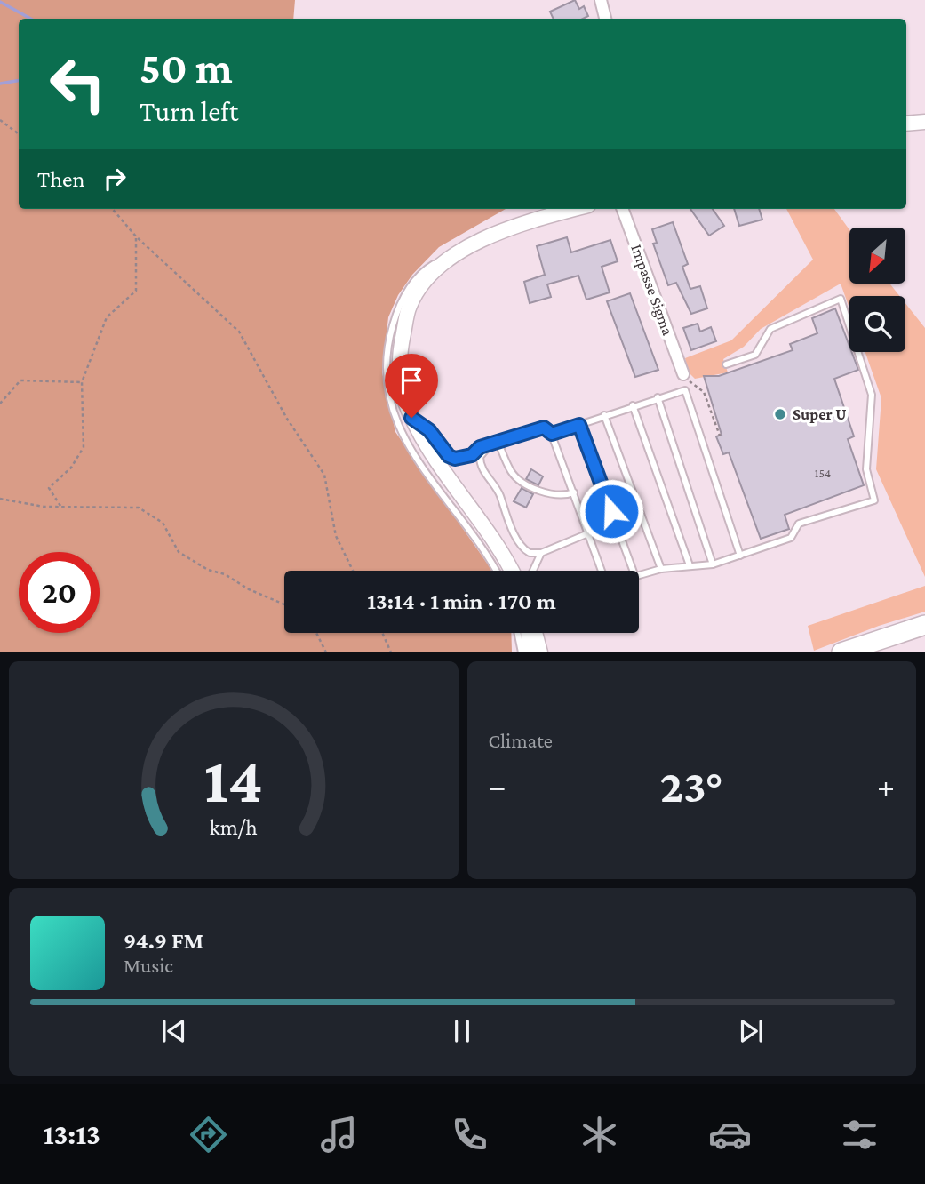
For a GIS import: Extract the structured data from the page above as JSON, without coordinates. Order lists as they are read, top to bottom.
{
  "streets": {
    "street": ["Impasse Sigma"]
  },
  "places": ["Super U"],
  "house_numbers": ["154"],
  "north": "bottom left",
  "page": {
    "turn": ["50 m", "Turn left"],
    "then": "Then",
    "limit": "20",
    "trip": "13:14 · 1 min · 170 m",
    "tile": "Climate",
    "heat": ["−", "23°", "+"],
    "song": ["94.9 FM", "Music"],
    "tabs": "13:13",
    "gauge": ["14", "km/h"]
  }
}
